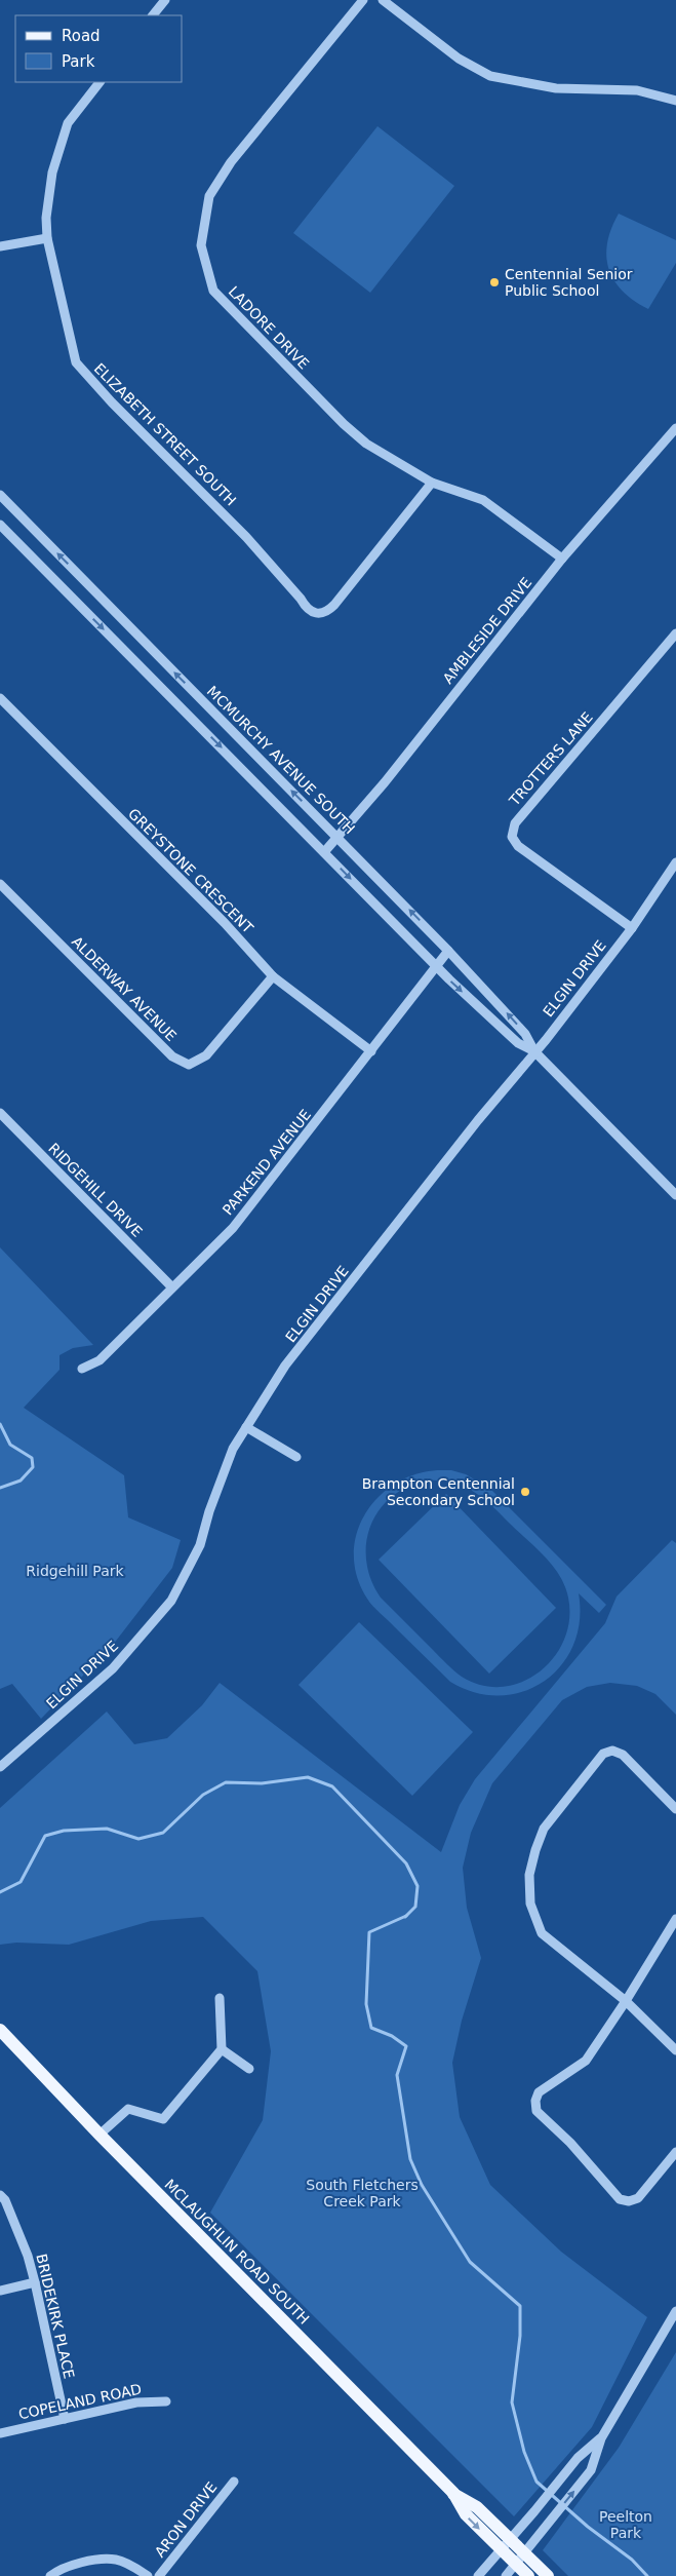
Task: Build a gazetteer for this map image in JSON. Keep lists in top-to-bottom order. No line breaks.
{"streets":{"main road":["MCLAUGHLIN ROAD SOUTH"],"street":["LADORE DRIVE","ELIZABETH STREET SOUTH","AMBLESIDE DRIVE","TROTTERS LANE","MCMURCHY AVENUE SOUTH","GREYSTONE CRESCENT","ELGIN DRIVE","ALDERWAY AVENUE","PARKEND AVENUE","RIDGEHILL DRIVE","BRIDEKIRK PLACE","COPELAND ROAD","ARON DRIVE"]},"crossings":[["LADORE DRIVE","ELIZABETH STREET SOUTH"],["LADORE DRIVE","AMBLESIDE DRIVE"],["AMBLESIDE DRIVE","MCMURCHY AVENUE SOUTH"],["TROTTERS LANE","ELGIN DRIVE"],["MCMURCHY AVENUE SOUTH","ELGIN DRIVE"],["MCMURCHY AVENUE SOUTH","PARKEND AVENUE"],["GREYSTONE CRESCENT","ALDERWAY AVENUE"],["GREYSTONE CRESCENT","PARKEND AVENUE"],["PARKEND AVENUE","RIDGEHILL DRIVE"],["BRIDEKIRK PLACE","COPELAND ROAD"]],"parks":["Ridgehill Park","South Fletchers Creek Park","Peelton Park"],"places":["Centennial Senior Public School","Brampton Centennial Secondary School"],"legend":["Road","Park"]}
